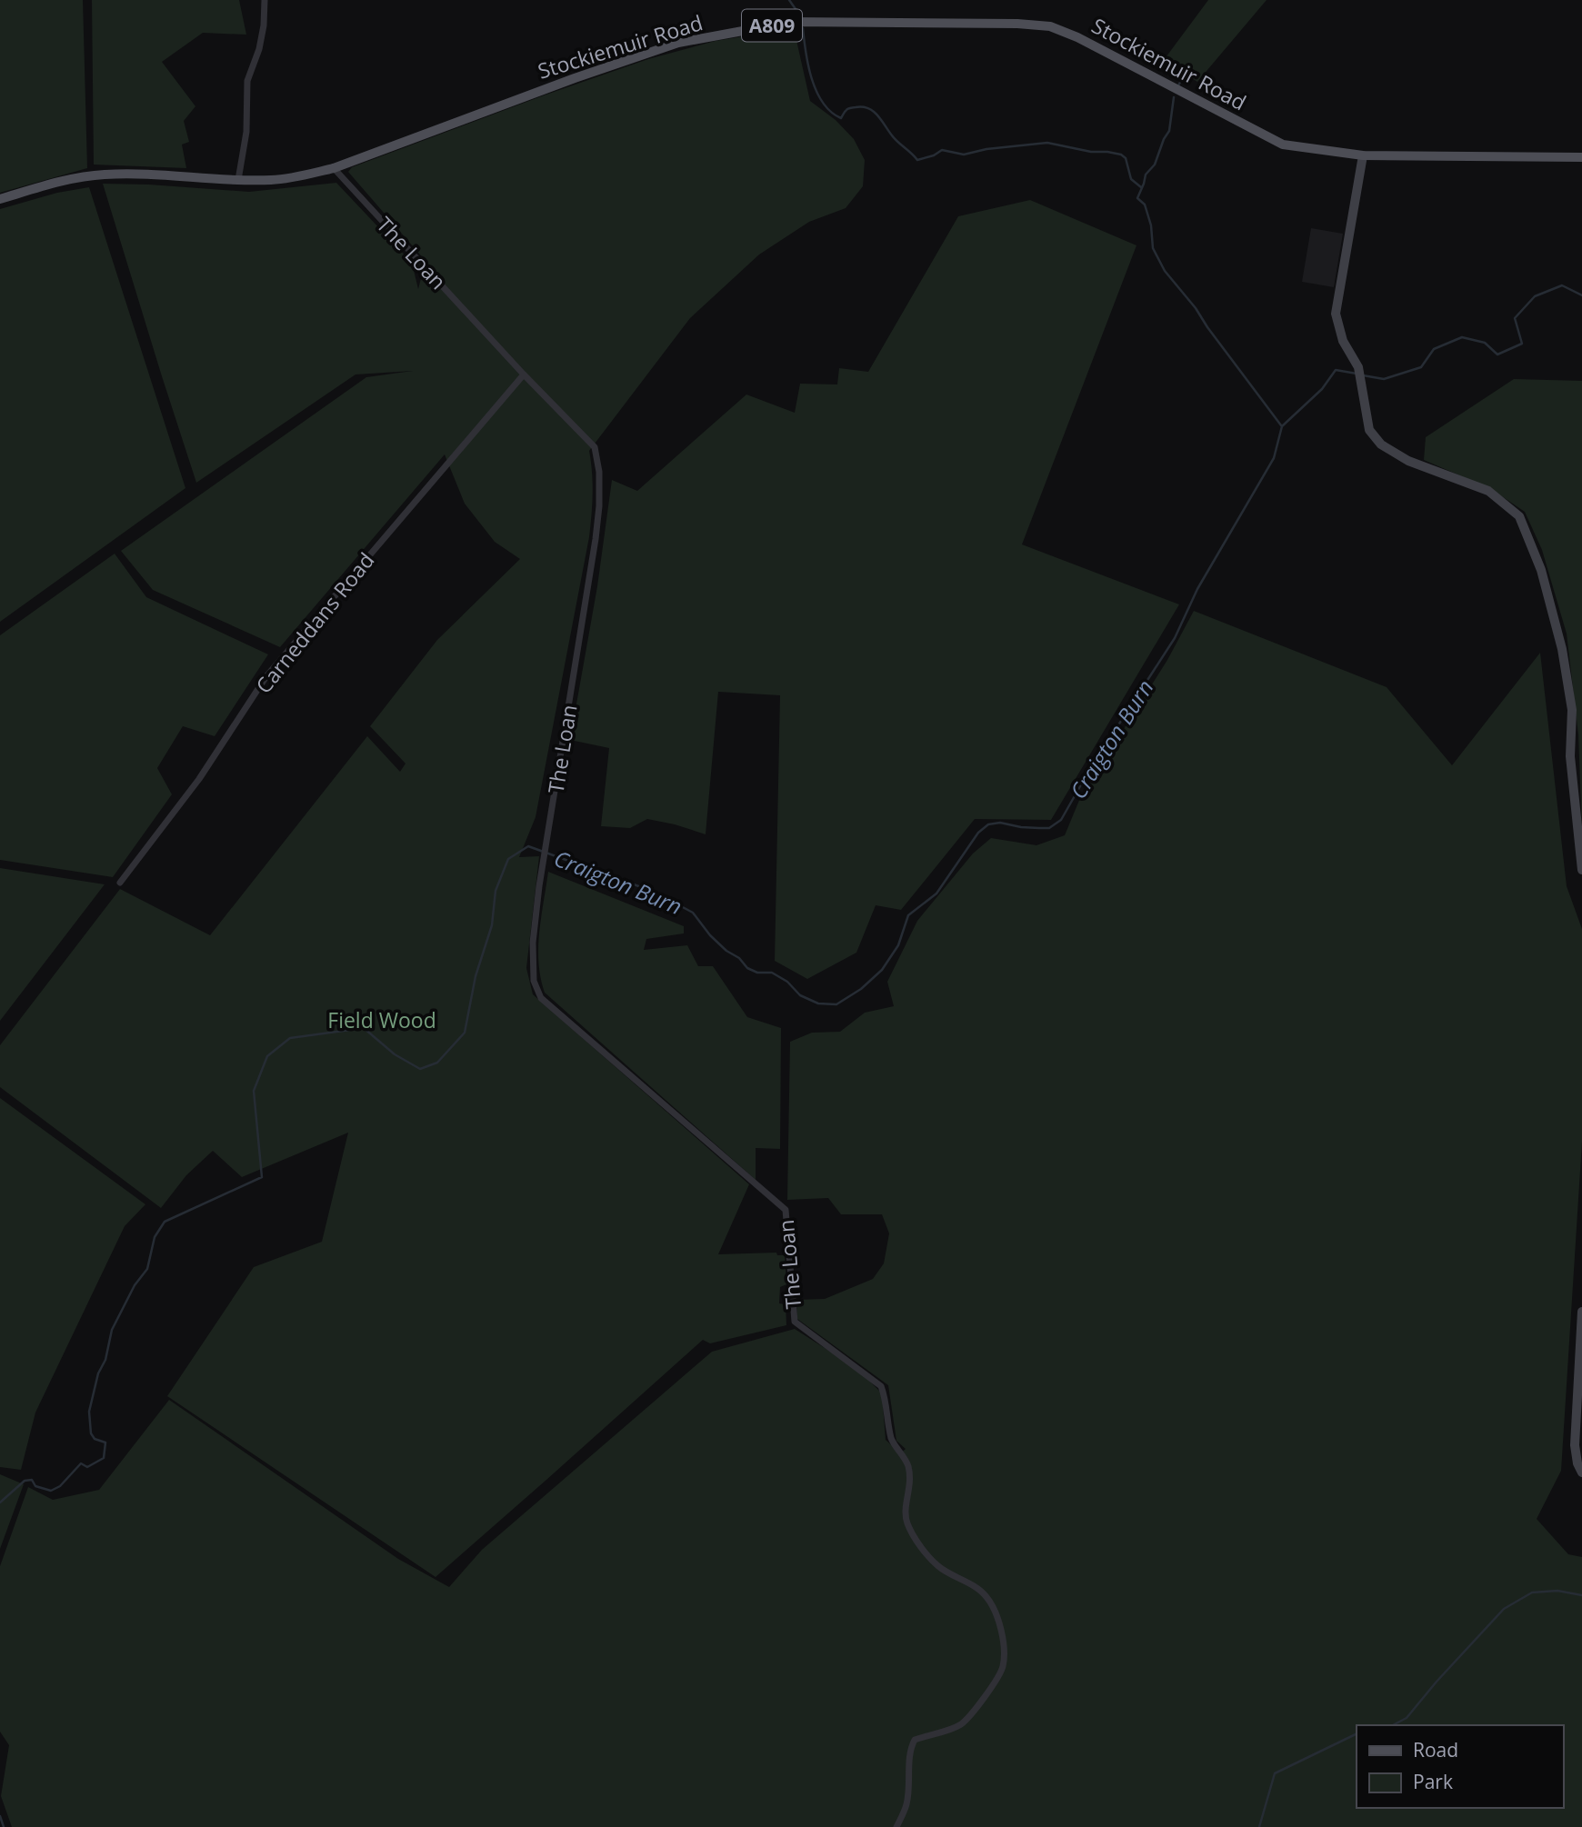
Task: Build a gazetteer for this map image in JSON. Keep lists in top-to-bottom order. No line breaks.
{"streets":{"main road":["A809","Stockiemuir Road"],"street":["The Loan","Carneddans Road"]},"crossings":[["Stockiemuir Road","The Loan"],["The Loan","Carneddans Road"]],"water":["Craigton Burn"],"parks":["Field Wood"],"legend":["Road","Park"]}
